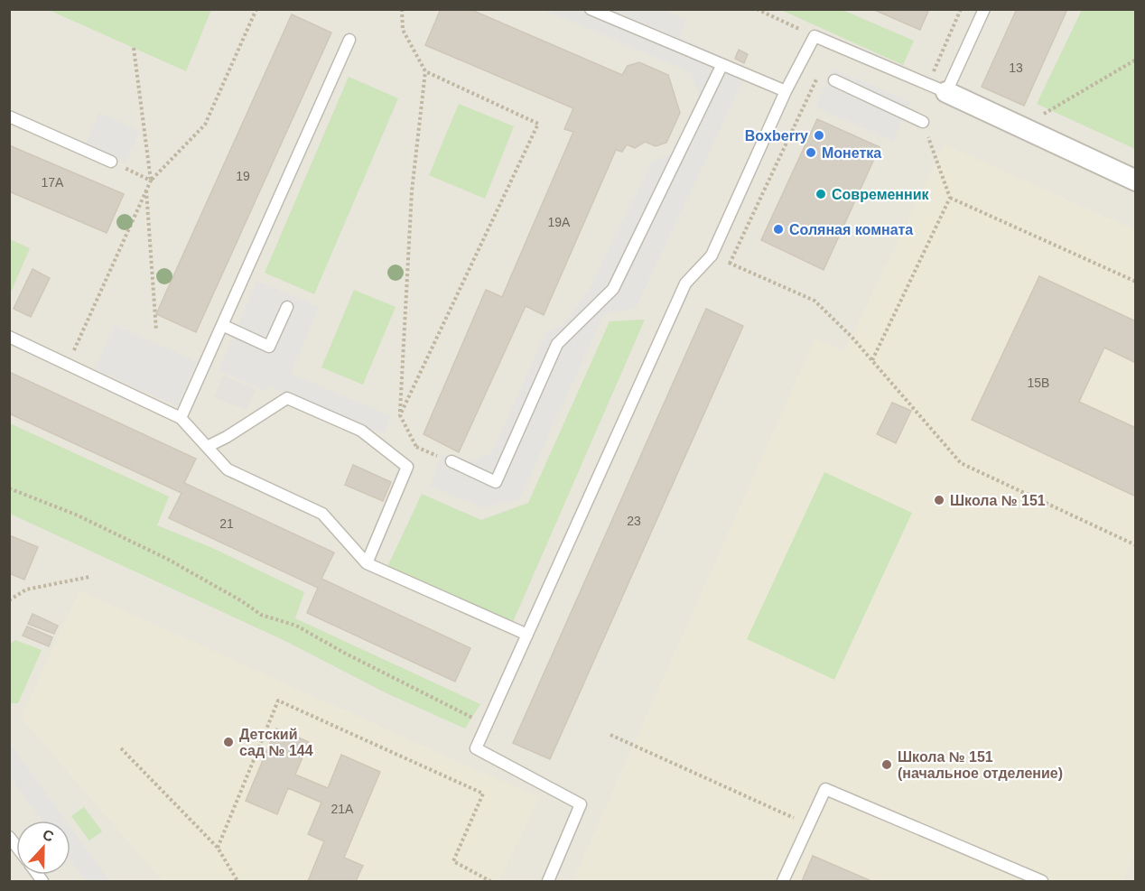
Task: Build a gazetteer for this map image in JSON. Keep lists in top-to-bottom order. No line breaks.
{"places":["Boxberry","Монетка","Современник","Соляная комната","Школа № 151","Детский сад № 144","Школа № 151 (начальное отделение)"],"house_numbers":["13","19","17А","19А","15В","23","21","21А"],"north":"top"}
